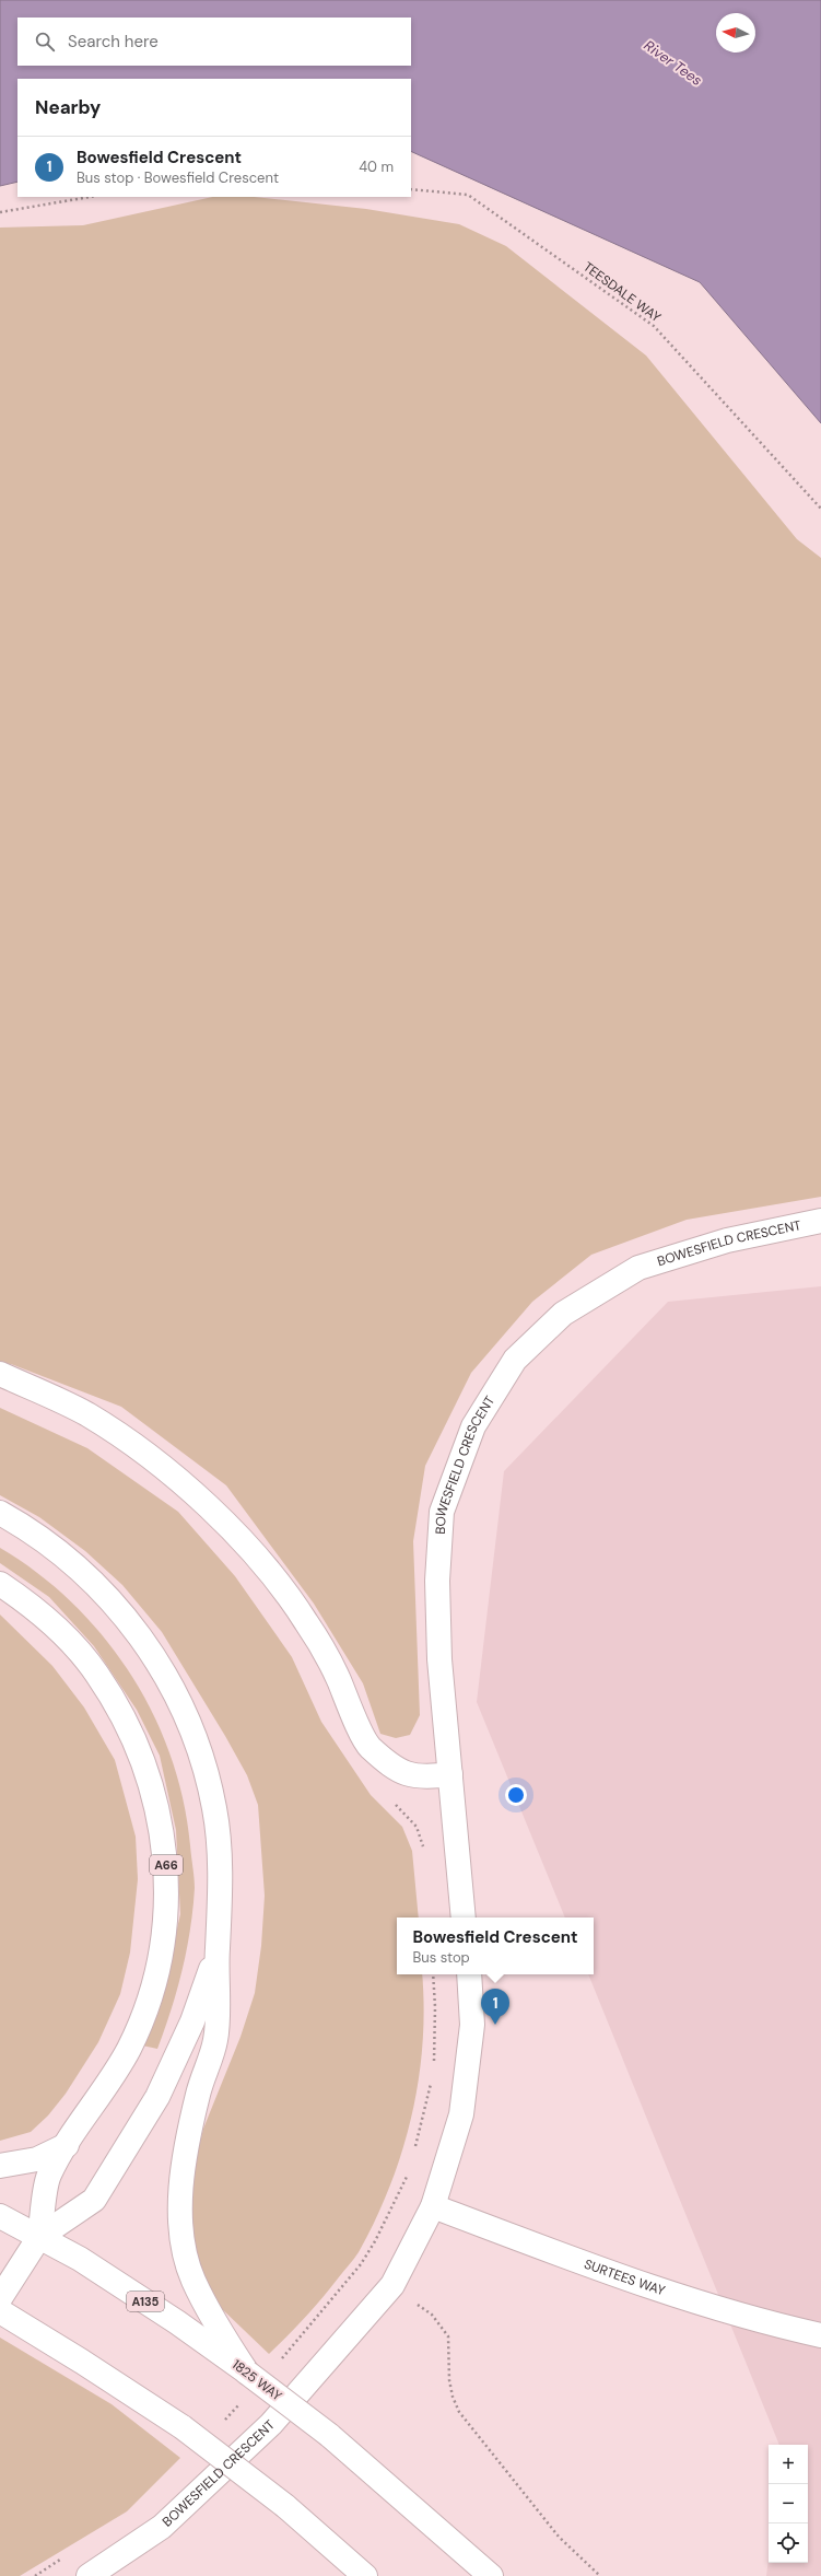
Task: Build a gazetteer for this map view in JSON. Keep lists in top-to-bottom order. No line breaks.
{"streets":{"main road":["BOWESFIELD CRESCENT","A66","SURTEES WAY","A135","1825 WAY"],"path":["TEESDALE WAY"]},"crossings":[["BOWESFIELD CRESCENT","SURTEES WAY"],["A66","1825 WAY"]],"water":["River Tees"],"north":"left","page":{"search":"Search here","heading":"Nearby","list":[{"mark":"1","name":"Bowesfield Crescent","note":"Bus stop · Bowesfield Crescent","value":"40 m"}],"popup":["Bowesfield Crescent","Bus stop"],"pins":"1","map_buttons":["+","−"]}}
